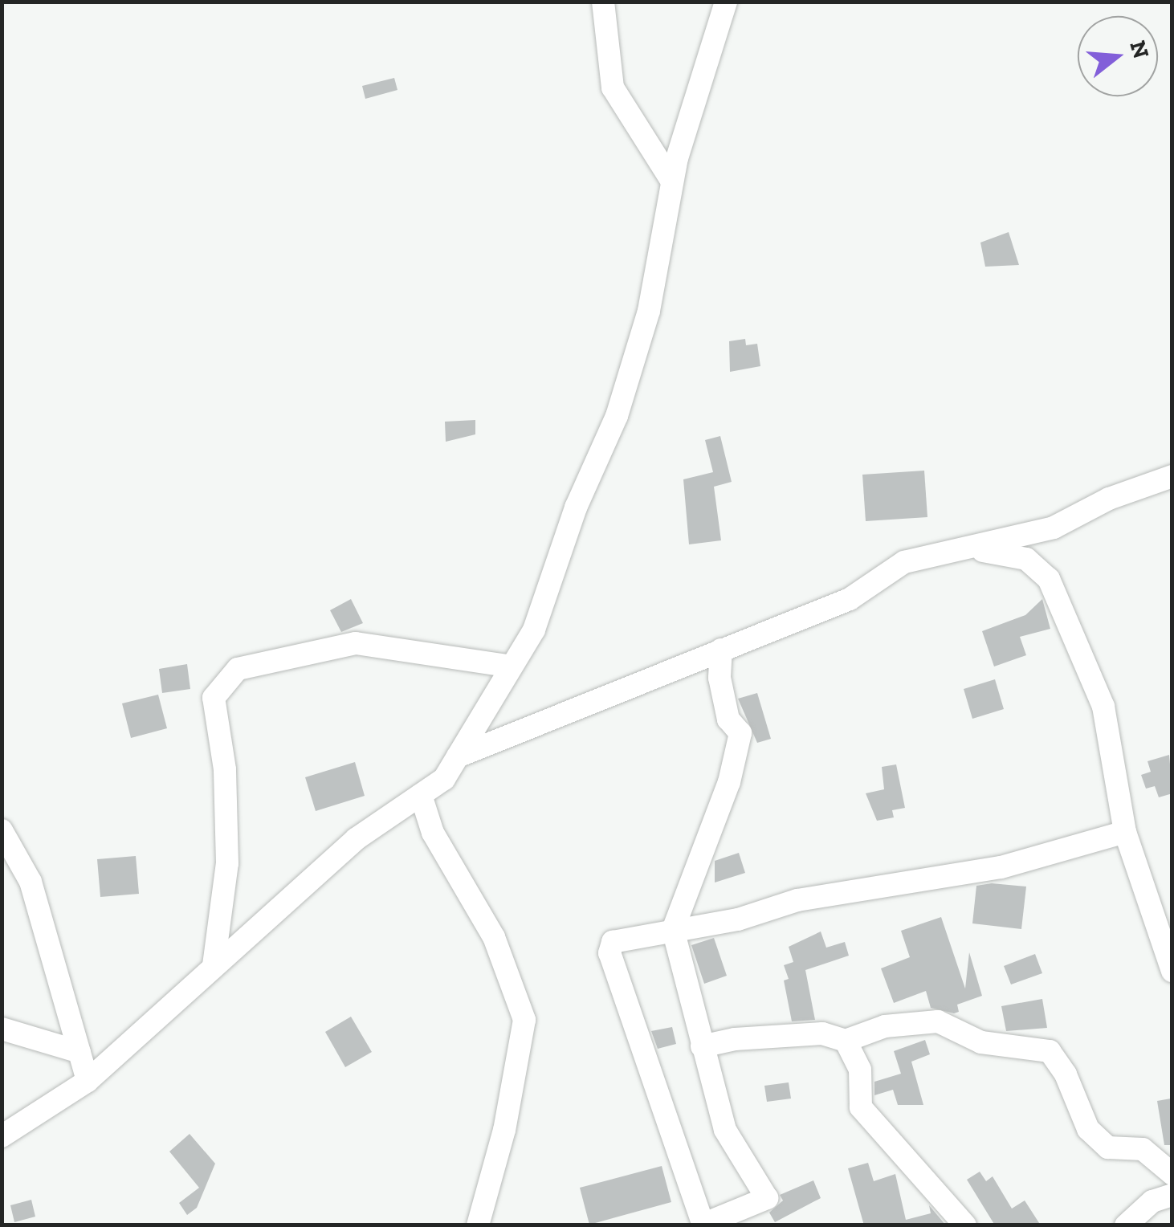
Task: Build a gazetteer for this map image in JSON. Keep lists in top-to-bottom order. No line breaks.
{"north":"right"}
